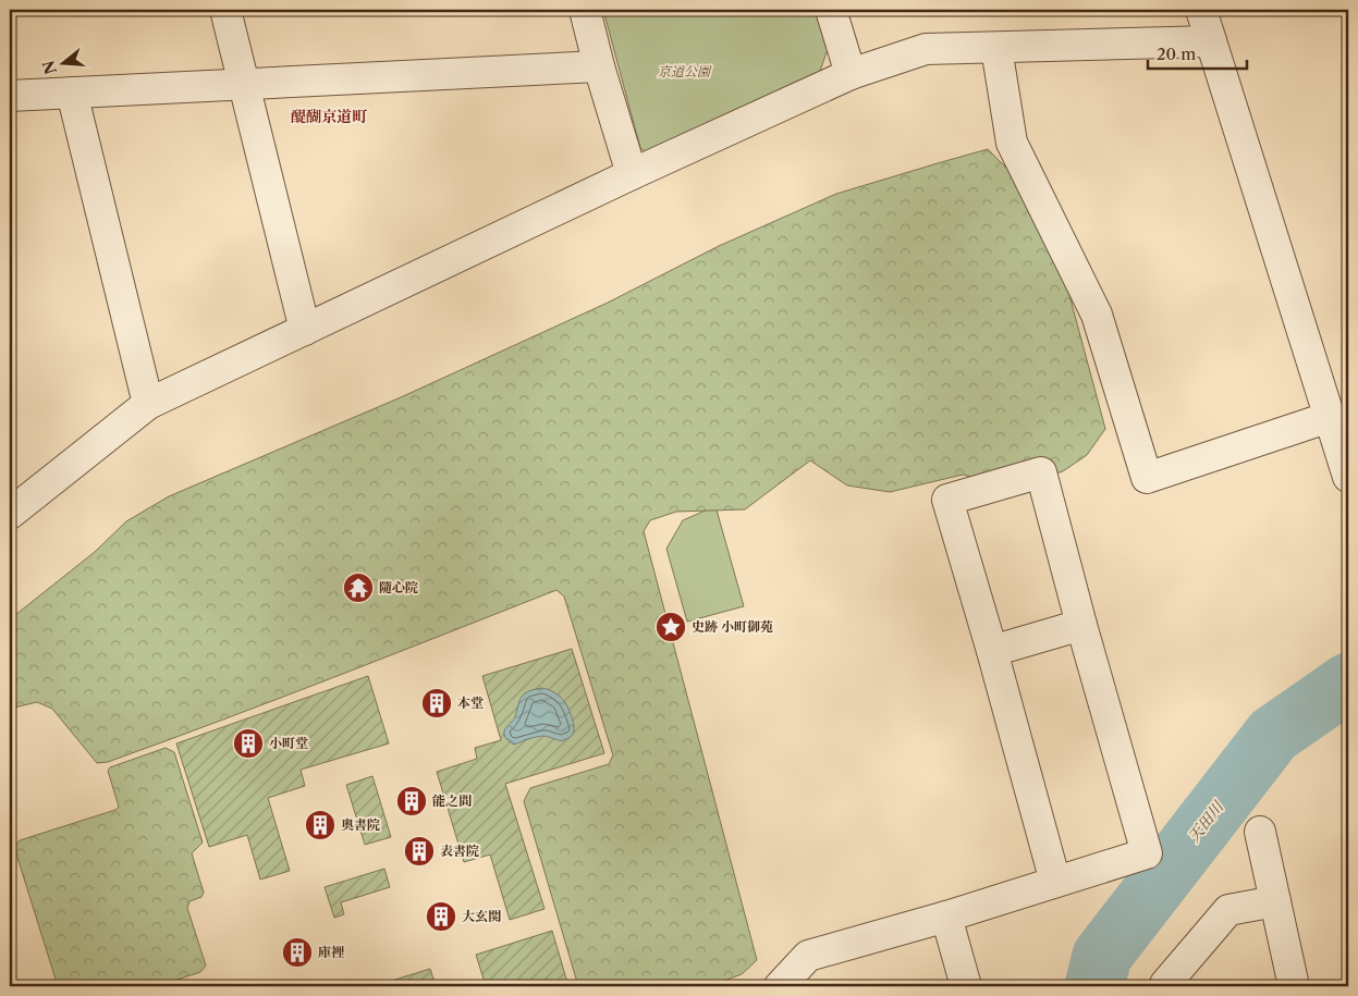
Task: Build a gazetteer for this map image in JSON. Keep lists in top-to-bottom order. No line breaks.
{"districts":["醍醐京道町"],"water":["天田川"],"parks":["京道公園"],"places":{"temple":["隨心院"],"place":["史跡 小町御苑"],"building":["本堂","小町堂","能之間","奥書院","表書院","大玄関","庫裡"]},"scale_bar":"20 m","north":"left"}
